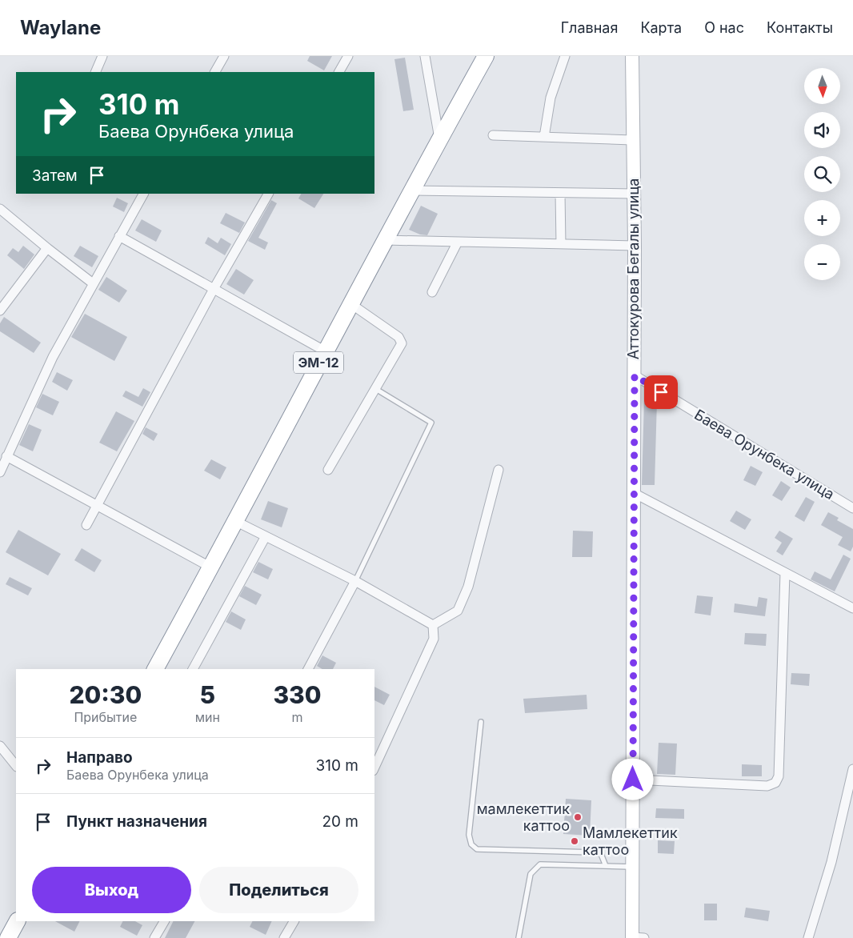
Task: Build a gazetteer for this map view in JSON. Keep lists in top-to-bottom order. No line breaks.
{"streets":{"highway":["ЭМ-12"],"main road":["Аттокурова Бегалы улица"],"street":["Баева Орунбека улица"]},"crossings":[["Аттокурова Бегалы улица","Баева Орунбека улица"]],"places":["мамлекеттик каттоо","Мамлекеттик каттоо"],"north":"bottom","page":{"header":"Waylane","nav":["Главная","Карта","О нас","Контакты"],"map_buttons":["+","−"],"turn":["310 m","Баева Орунбека улица"],"then":"Затем","eta":["20:30","Прибытие","5","мин","330","m"],"list":[{"name":"Направо","note":"Баева Орунбека улица","value":"310 m"},{"name":"Пункт назначения","value":"20 m"}],"buttons":["Выход","Поделиться"]}}
